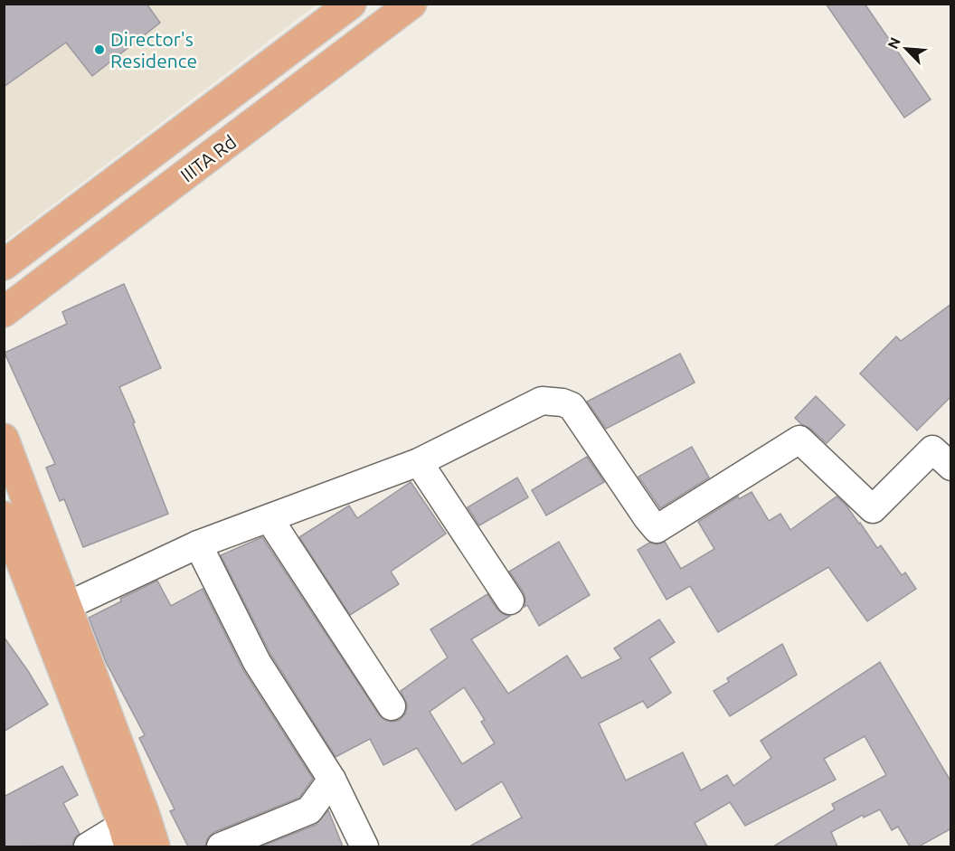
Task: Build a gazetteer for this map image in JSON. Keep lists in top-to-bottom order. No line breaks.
{"streets":{"main road":["IIITA Rd"]},"places":["Director's Residence"],"north":"top left"}
